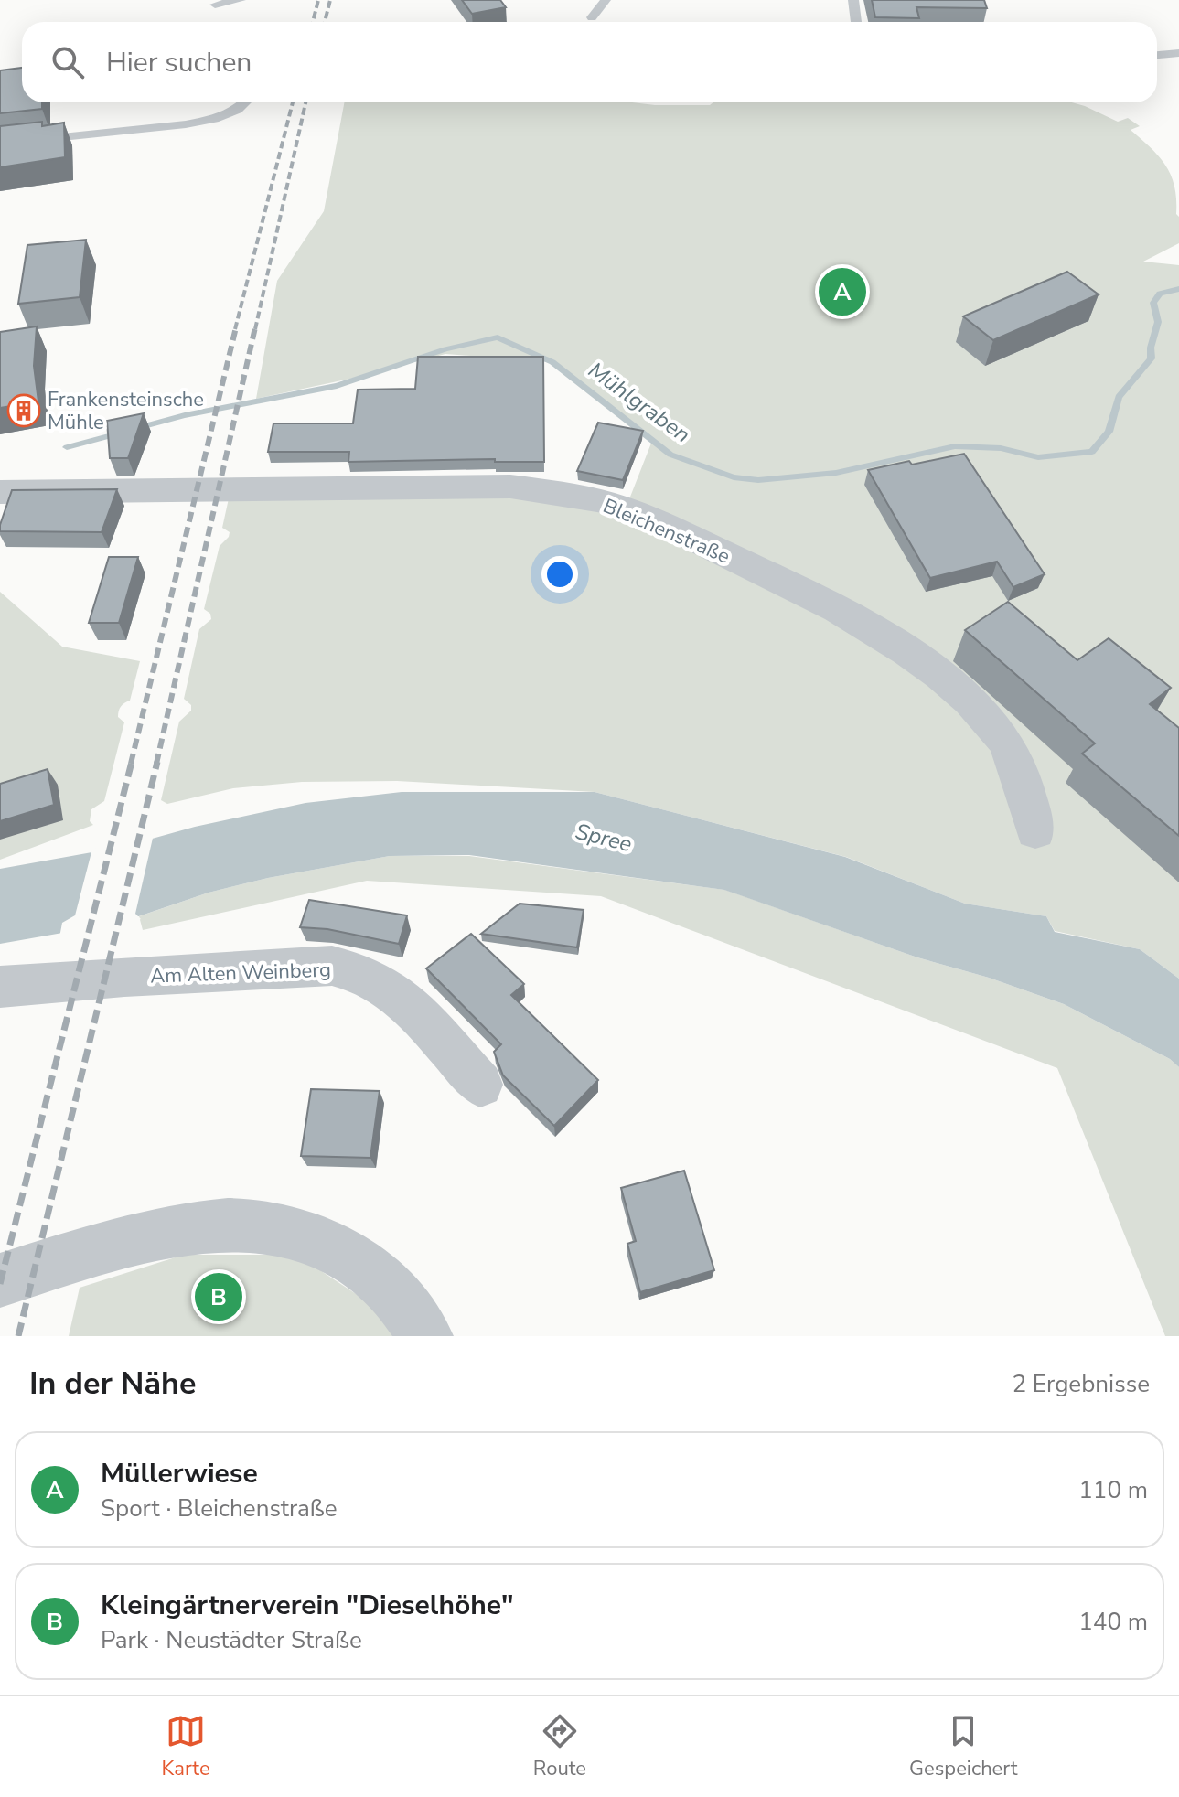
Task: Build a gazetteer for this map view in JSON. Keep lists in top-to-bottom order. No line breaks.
{"streets":{"street":["Bleichenstraße","Am Alten Weinberg"]},"water":["Mühlgraben","Spree"],"places":{"building":["Frankensteinsche Mühle"]},"page":{"search":"Hier suchen","pins":["A","B"],"heading":["In der Nähe","2 Ergebnisse"],"list":[{"mark":"A","name":"Müllerwiese","note":"Sport · Bleichenstraße","value":"110 m"},{"mark":"B","name":"Kleingärtnerverein \"Dieselhöhe\"","note":"Park · Neustädter Straße","value":"140 m"}],"nav":["Karte","Route","Gespeichert"]}}
